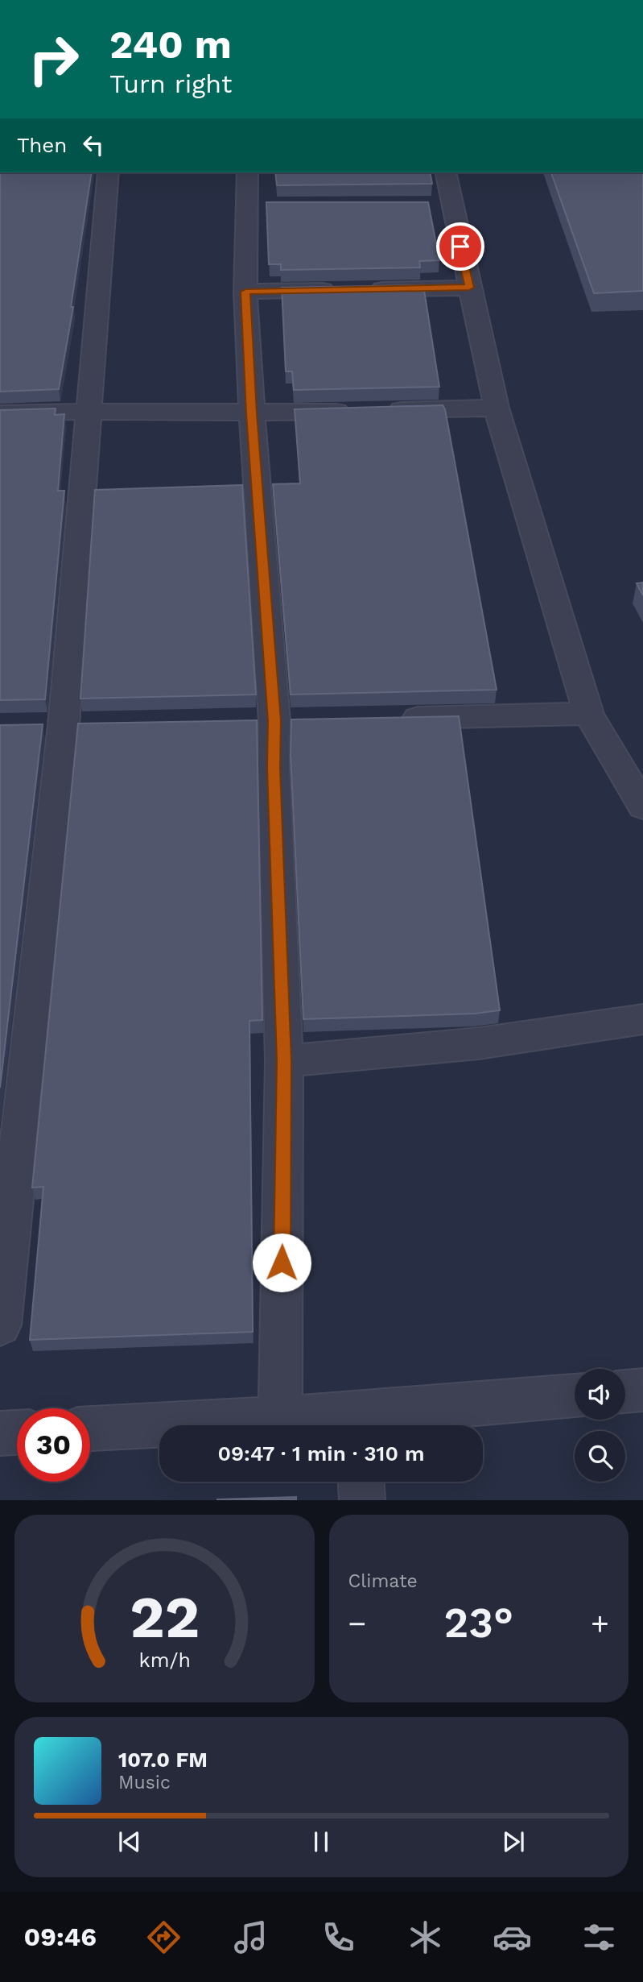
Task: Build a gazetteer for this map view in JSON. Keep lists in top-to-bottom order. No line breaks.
{"page":{"turn":["240 m","Turn right"],"then":"Then","limit":"30","trip":"09:47 · 1 min · 310 m","tile":"Climate","heat":["−","23°","+"],"song":["107.0 FM","Music"],"tabs":"09:46","gauge":["22","km/h"]}}
